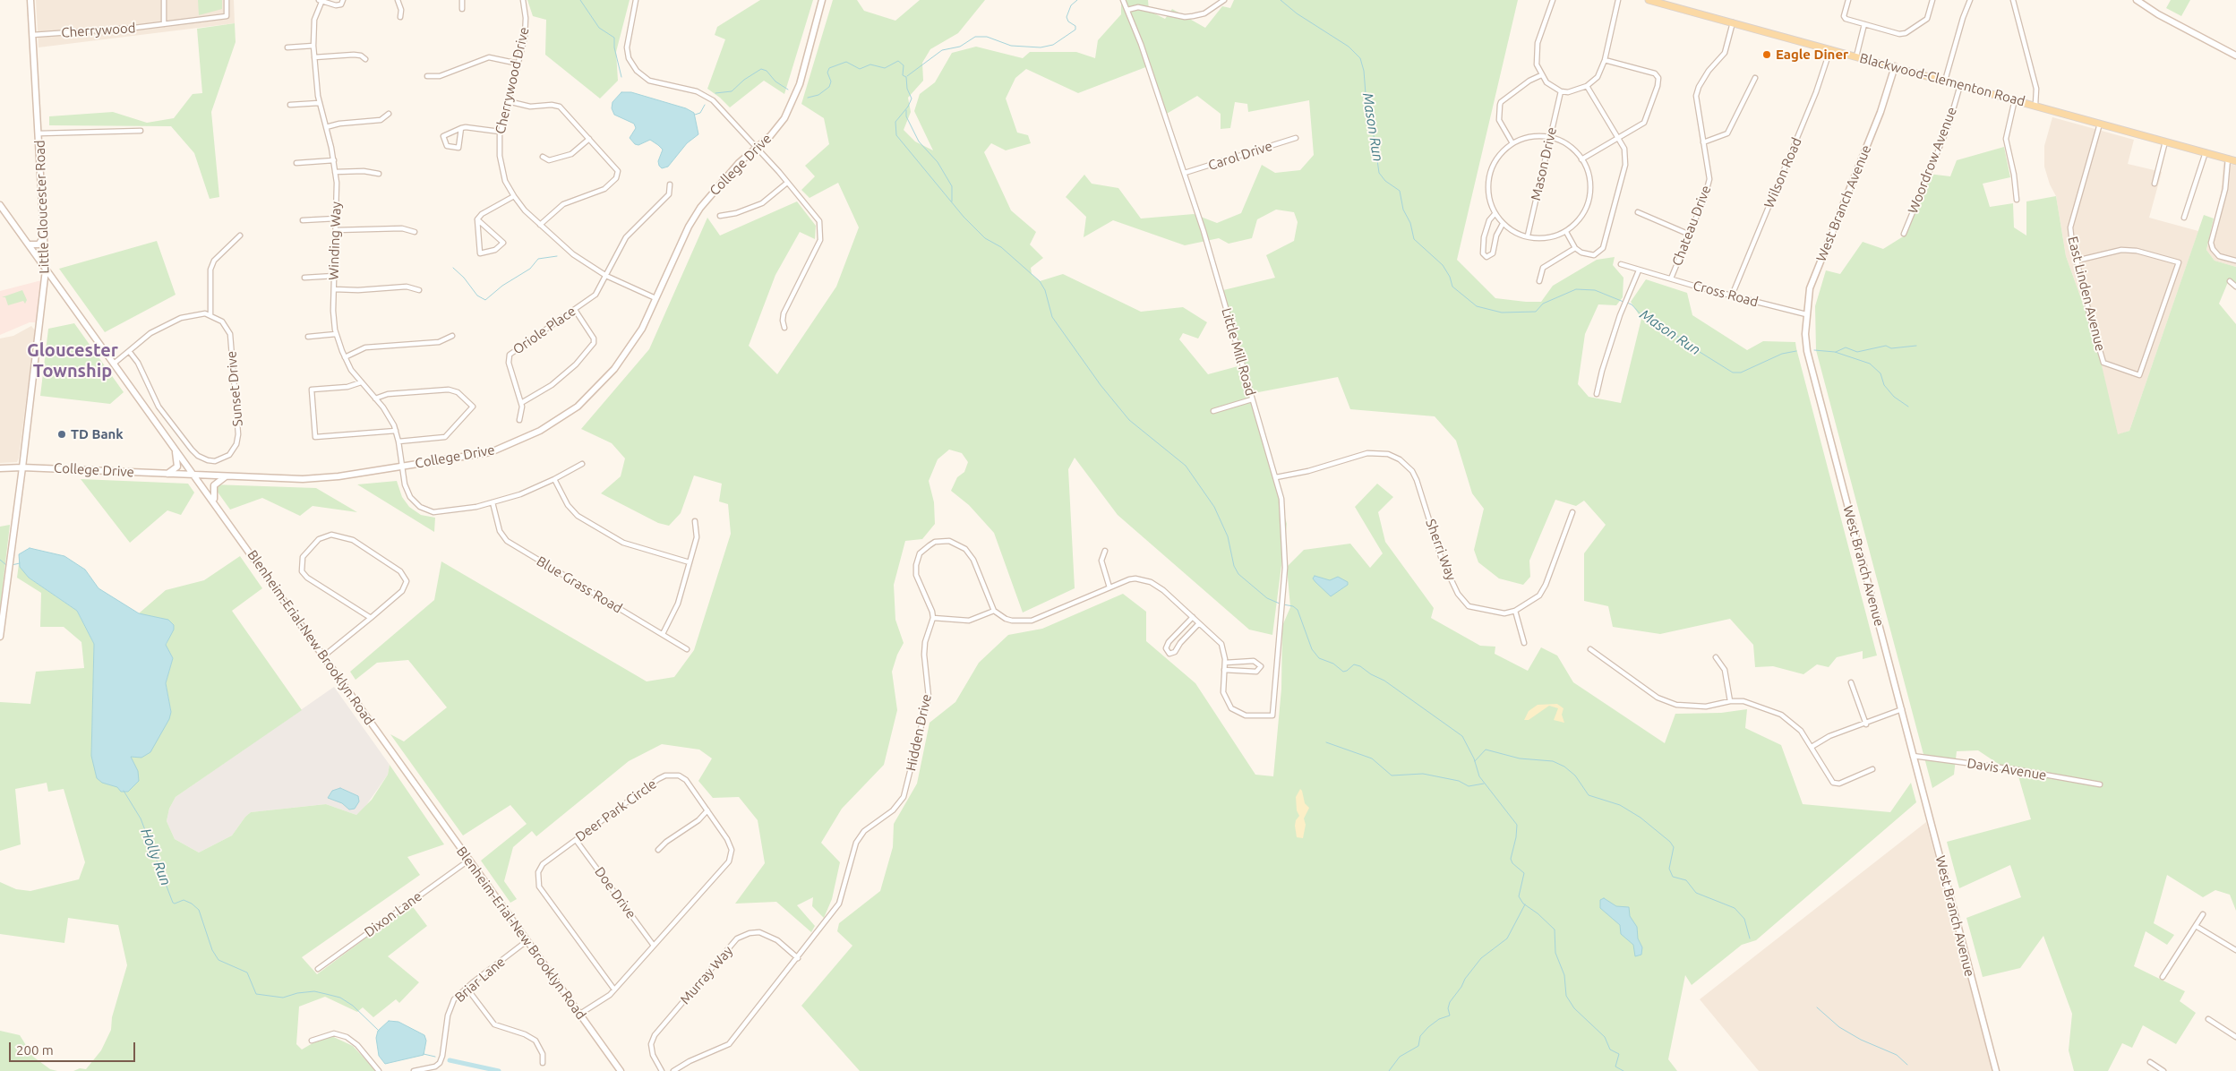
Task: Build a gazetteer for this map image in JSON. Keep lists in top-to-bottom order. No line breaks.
{"streets":{"main road":["Blackwood-Clementon Road","College Drive","West Branch Avenue","Little Gloucester Road","Blenheim-Erial-New Brooklyn Road"],"street":["Cherrywood","Cherrywood Drive","Carol Drive","Woordrow Avenue","Mason Drive","Wilson Road","Chateau Drive","Winding Way","Cross Road","East Linden Avenue","Oriole Place","Little Mill Road","Sunset Drive","Sherri Way","Blue Grass Road","Hidden Drive","Davis Avenue","Deer Park Circle","Doe Drive","Dixon Lane","Murray Way","Briar Lane"]},"crossings":[["Cherrywood","Little Gloucester Road"],["Blackwood-Clementon Road","Woordrow Avenue"],["Blackwood-Clementon Road","Wilson Road"],["Blackwood-Clementon Road","West Branch Avenue"],["Blackwood-Clementon Road","Chateau Drive"],["Blackwood-Clementon Road","East Linden Avenue"],["Cherrywood Drive","College Drive"],["Cherrywood Drive","Oriole Place"],["Carol Drive","Little Mill Road"],["College Drive","Little Gloucester Road"],["College Drive","Winding Way"],["College Drive","Blenheim-Erial-New Brooklyn Road"],["Wilson Road","Cross Road"],["West Branch Avenue","Cross Road"],["West Branch Avenue","Davis Avenue"],["Little Gloucester Road","Blenheim-Erial-New Brooklyn Road"],["Chateau Drive","Cross Road"],["Winding Way","Blue Grass Road"],["Little Mill Road","Sherri Way"],["Blenheim-Erial-New Brooklyn Road","Deer Park Circle"],["Blenheim-Erial-New Brooklyn Road","Dixon Lane"],["Blenheim-Erial-New Brooklyn Road","Briar Lane"],["Hidden Drive","Murray Way"],["Deer Park Circle","Doe Drive"]],"districts":["Gloucester Township"],"water":["Mason Run","Holly Run"],"places":["Eagle Diner","TD Bank"],"scale_bar":"200 m"}
